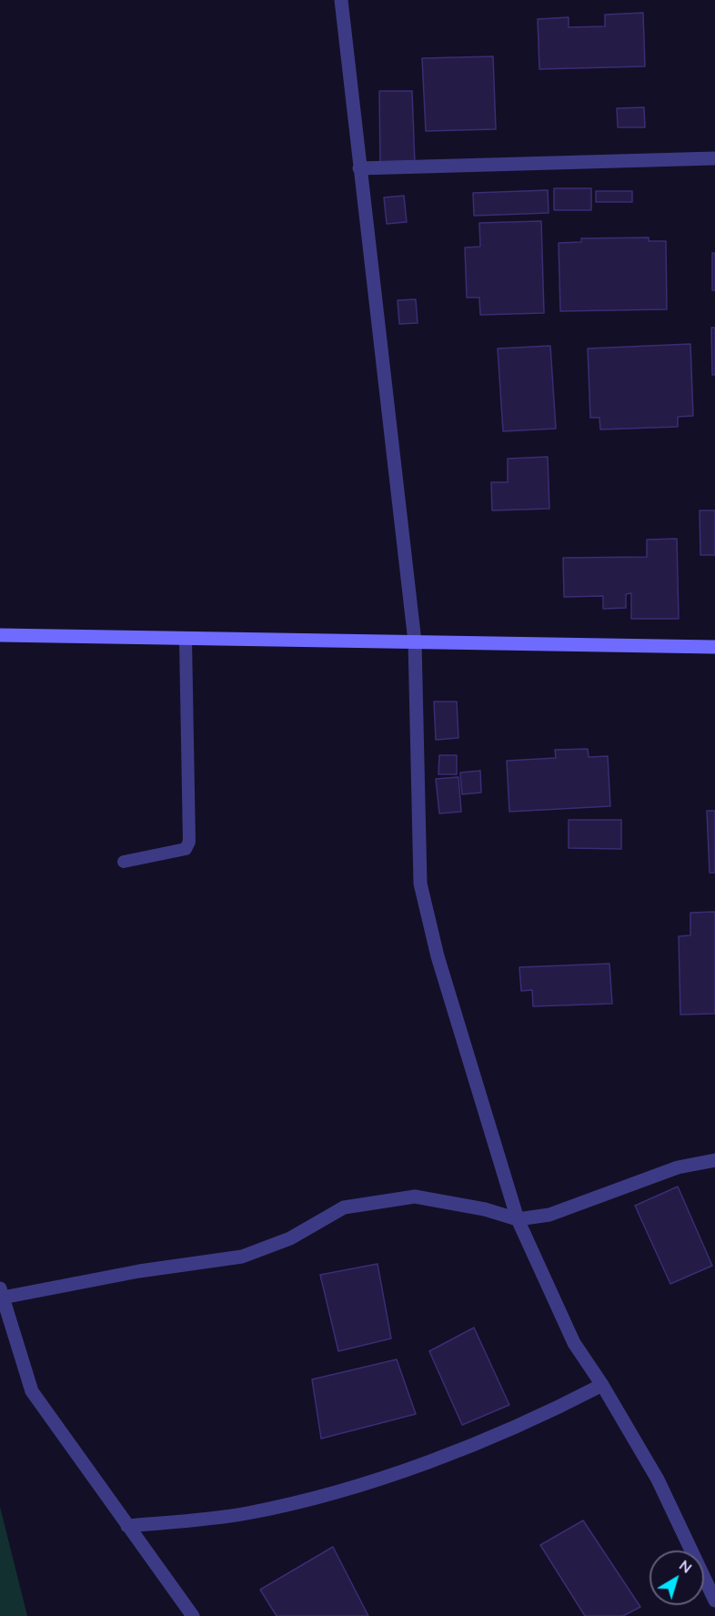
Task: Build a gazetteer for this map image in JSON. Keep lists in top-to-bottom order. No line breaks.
{"north":"top right"}
